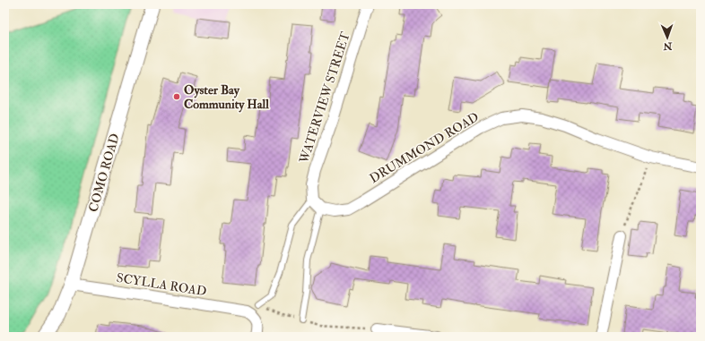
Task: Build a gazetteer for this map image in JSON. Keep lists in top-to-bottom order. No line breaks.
{"streets":{"street":["WATERVIEW STREET","DRUMMOND ROAD","COMO ROAD","SCYLLA ROAD"]},"crossings":[["COMO ROAD","SCYLLA ROAD"]],"places":["Oyster Bay Community Hall"],"north":"bottom"}
